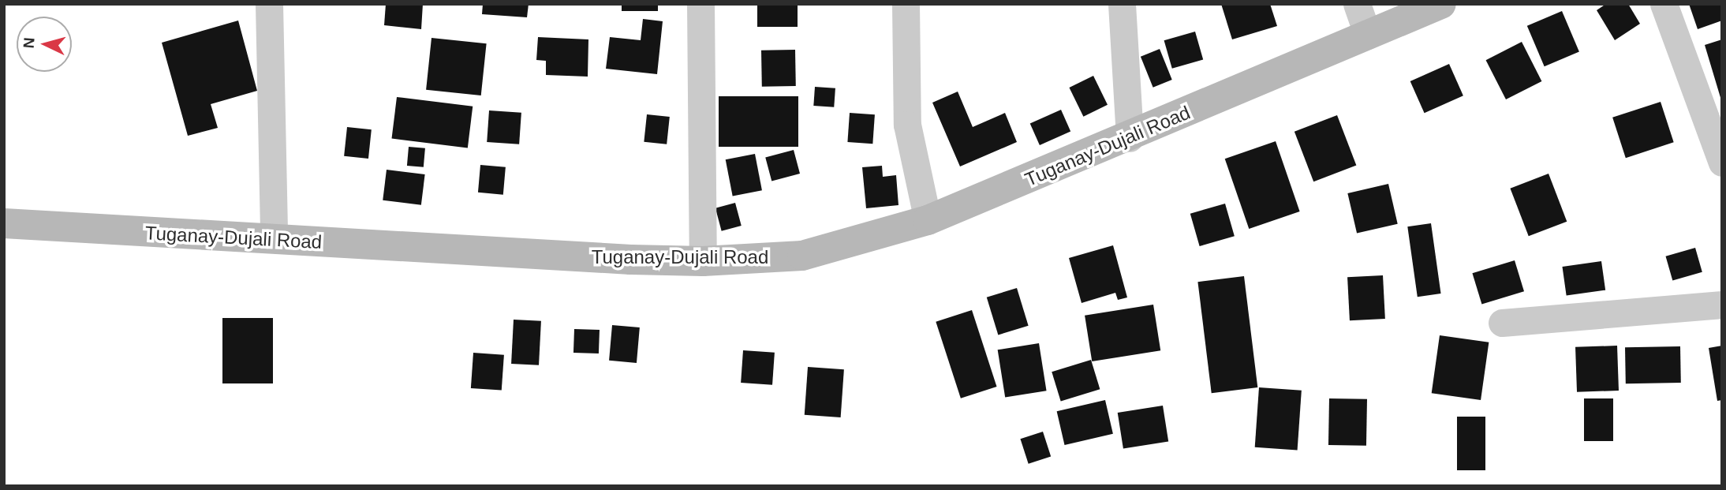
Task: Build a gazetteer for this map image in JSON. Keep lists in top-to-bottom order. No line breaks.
{"streets":{"main road":["Tuganay-Dujali Road"]},"north":"left"}
